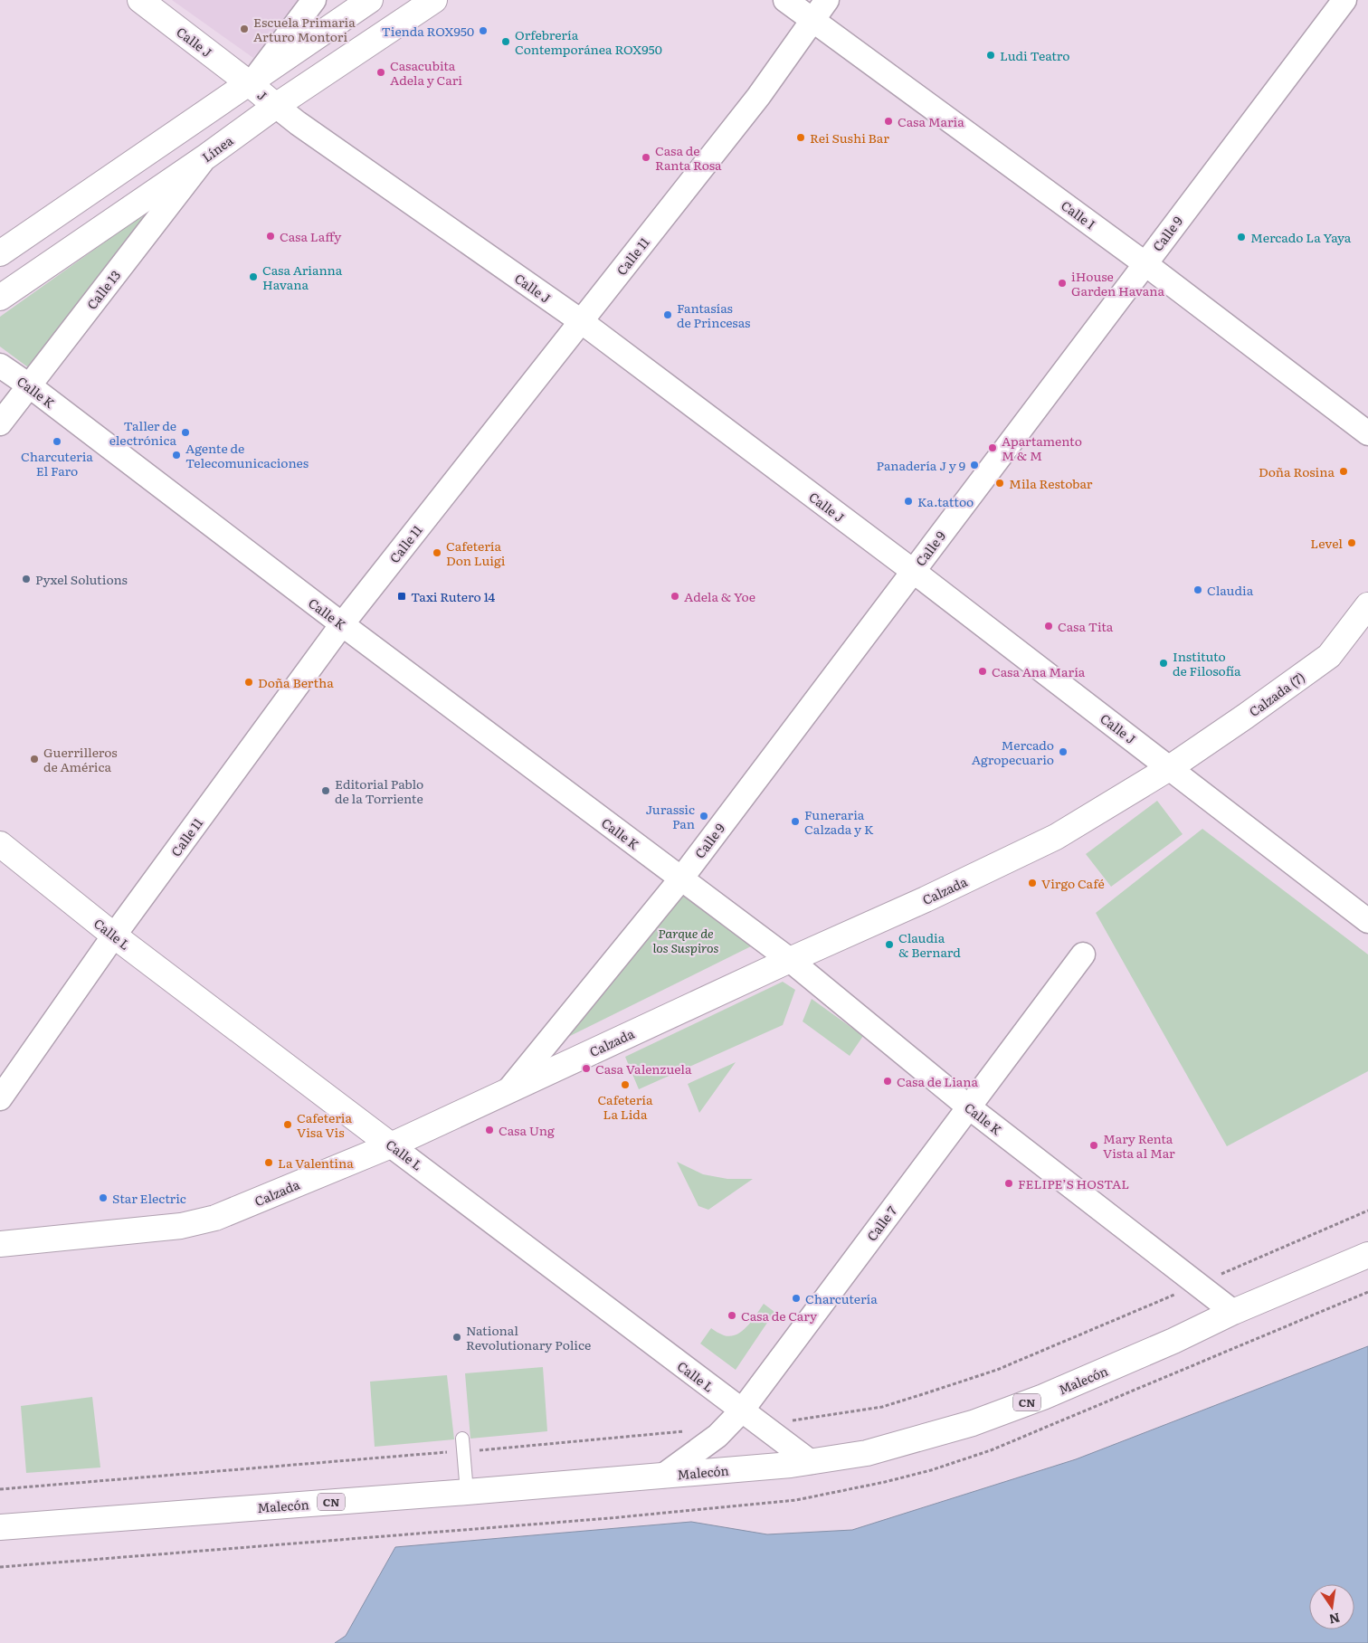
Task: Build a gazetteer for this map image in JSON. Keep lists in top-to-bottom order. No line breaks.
{"streets":{"main road":["Calle J","J","Línea","Calzada (7)","Calzada","Calle L","Malecón","CN"],"street":["Calle I","Calle 9","Calle 11","Calle 13","Calle K","Calle 7"]},"crossings":[["Calle J","J"],["Calle J","Línea"],["Calle J","Calle 9"],["Calle J","Calle 11"],["Calle J","Calzada (7)"],["Calle J","Calzada"],["J","Línea"],["Línea","Calle 13"],["Calle I","Calle 9"],["Calle I","Calle 11"],["Calle 9","Calle K"],["Calle 9","Calzada"],["Calle 11","Calle K"],["Calle 11","Calle L"],["Calle 13","Calle K"],["Calle K","Calzada"],["Calle K","Calle 7"],["Calle K","Malecón"],["Calzada (7)","Calzada"],["Calzada","Calle L"],["Calle L","Calle 7"],["Calle L","Malecón"],["Calle 7","Malecón"]],"parks":["Parque de los Suspiros"],"places":{"other":["Escuela Primaria Arturo Montori","Tienda ROX950","Orfebrería Contemporánea ROX950","Ludi Teatro","Casacubita Adela y Cari","Casa Maria","Rei Sushi Bar","Casa de Ranta Rosa","Casa Laffy","Mercado La Yaya","Casa Arianna Havana","iHouse Garden Havana","Fantasías de Princesas","Taller de electrónica","Charcuteria El Faro","Apartamento M & M","Agente de Telecomunicaciones","Panadería J y 9","Doña Rosina","Mila Restobar","Ka.tattoo","Level","Cafetería Don Luigi","Pyxel Solutions","Claudia","Adela & Yoe","Casa Tita","Instituto de Filosofía","Casa Ana María","Doña Bertha","Mercado Agropecuario","Guerrilleros de América","Editorial Pablo de la Torriente","Jurassic Pan","Funeraria Calzada y K","Virgo Café","Claudia & Bernard","Casa Valenzuela","Casa de Liana","Cafetería La Lida","Cafeteria Visa Vis","Casa Ung","Mary Renta Vista al Mar","La Valentina","FELIPE’S HOSTAL","Star Electric","Charcutería","Casa de Cary","National Revolutionary Police"],"transit":["Taxi Rutero 14"]},"north":"bottom"}
